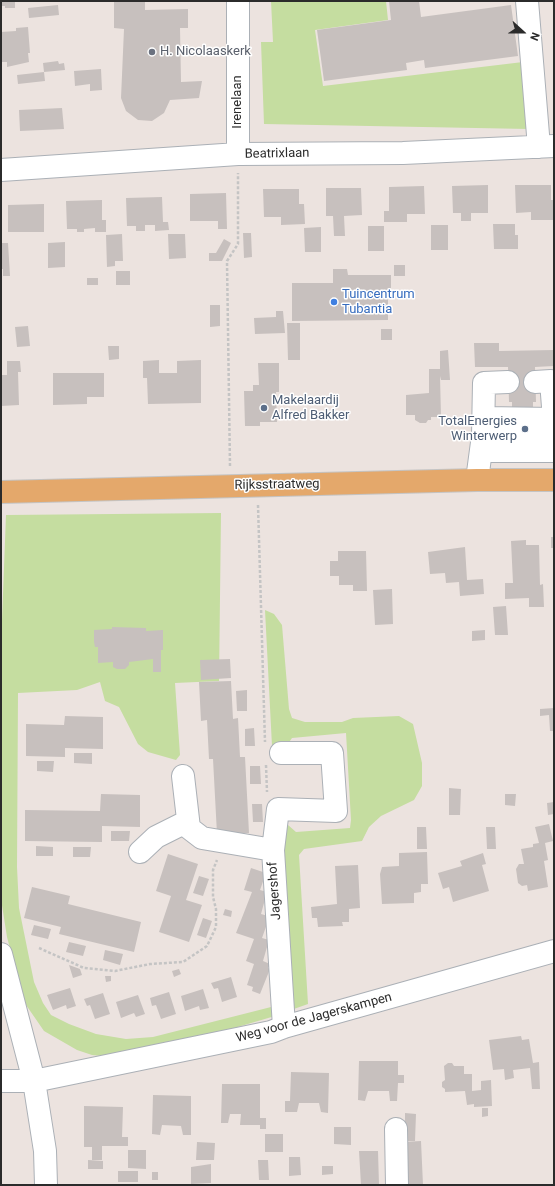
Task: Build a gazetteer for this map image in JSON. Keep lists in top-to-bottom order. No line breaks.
{"streets":{"main road":["Rijksstraatweg"],"street":["Irenelaan","Beatrixlaan","Jagershof","Weg voor de Jagerskampen"]},"crossings":[["Irenelaan","Beatrixlaan"],["Jagershof","Weg voor de Jagerskampen"]],"places":["H. Nicolaaskerk","Tuincentrum Tubantia","Makelaardij Alfred Bakker","TotalEnergies Winterwerp"],"north":"right"}
